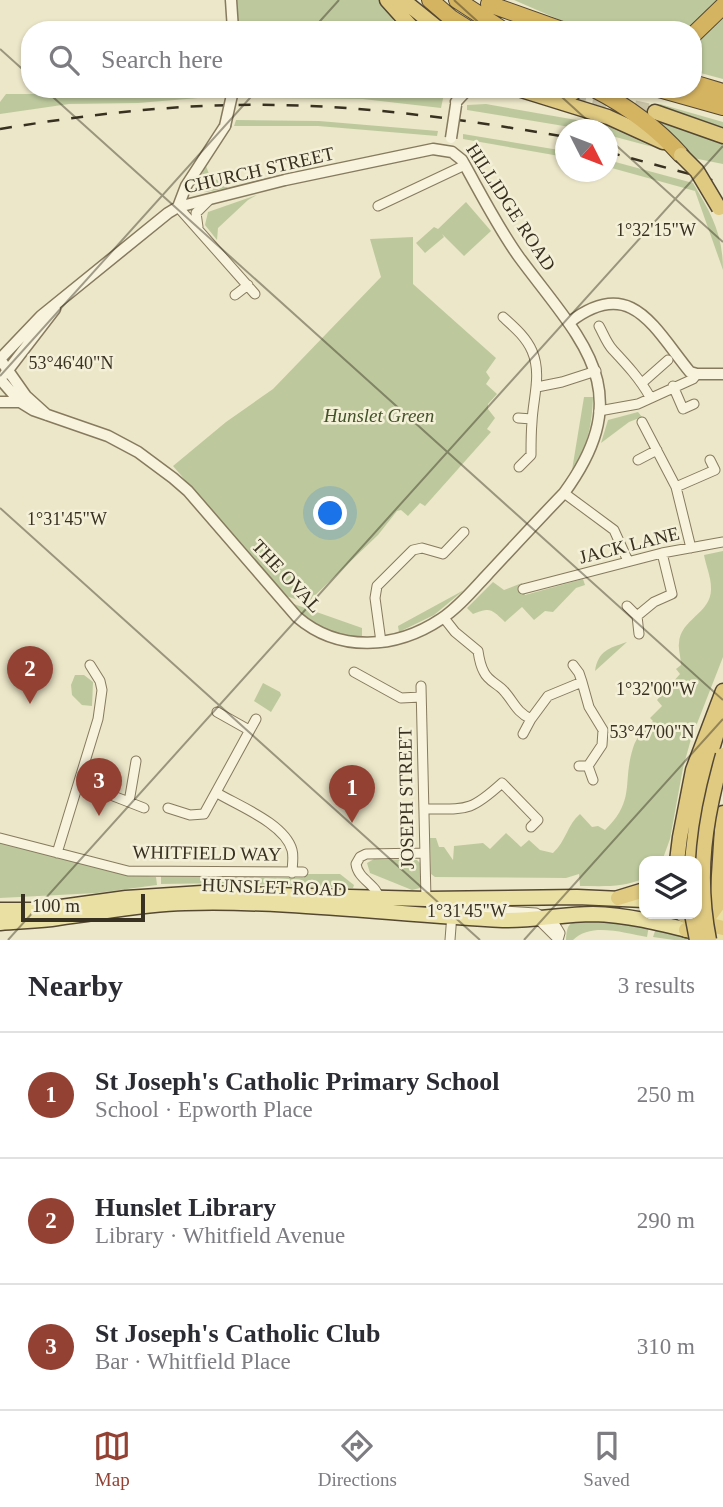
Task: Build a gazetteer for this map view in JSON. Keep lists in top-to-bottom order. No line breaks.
{"streets":{"main road":["HUNSLET ROAD"],"street":["CHURCH STREET","HILLIDGE ROAD","JACK LANE","THE OVAL","JOSEPH STREET","WHITFIELD WAY"]},"crossings":[["CHURCH STREET","HILLIDGE ROAD"],["CHURCH STREET","THE OVAL"],["HILLIDGE ROAD","THE OVAL"],["JOSEPH STREET","HUNSLET ROAD"]],"parks":["Hunslet Green"],"scale_bar":"100 m","north":"bottom right","page":{"search":"Search here","pins":["2","3","1"],"scale":"100 m","heading":["Nearby","3 results"],"list":[{"mark":"1","name":"St Joseph's Catholic Primary School","note":"School · Epworth Place","value":"250 m"},{"mark":"2","name":"Hunslet Library","note":"Library · Whitfield Avenue","value":"290 m"},{"mark":"3","name":"St Joseph's Catholic Club","note":"Bar · Whitfield Place","value":"310 m"}],"nav":["Map","Directions","Saved"]},"coordinates":["1°32'15\"W","53°46'40\"N","1°31'45\"W","1°32'00\"W","53°47'00\"N"]}
